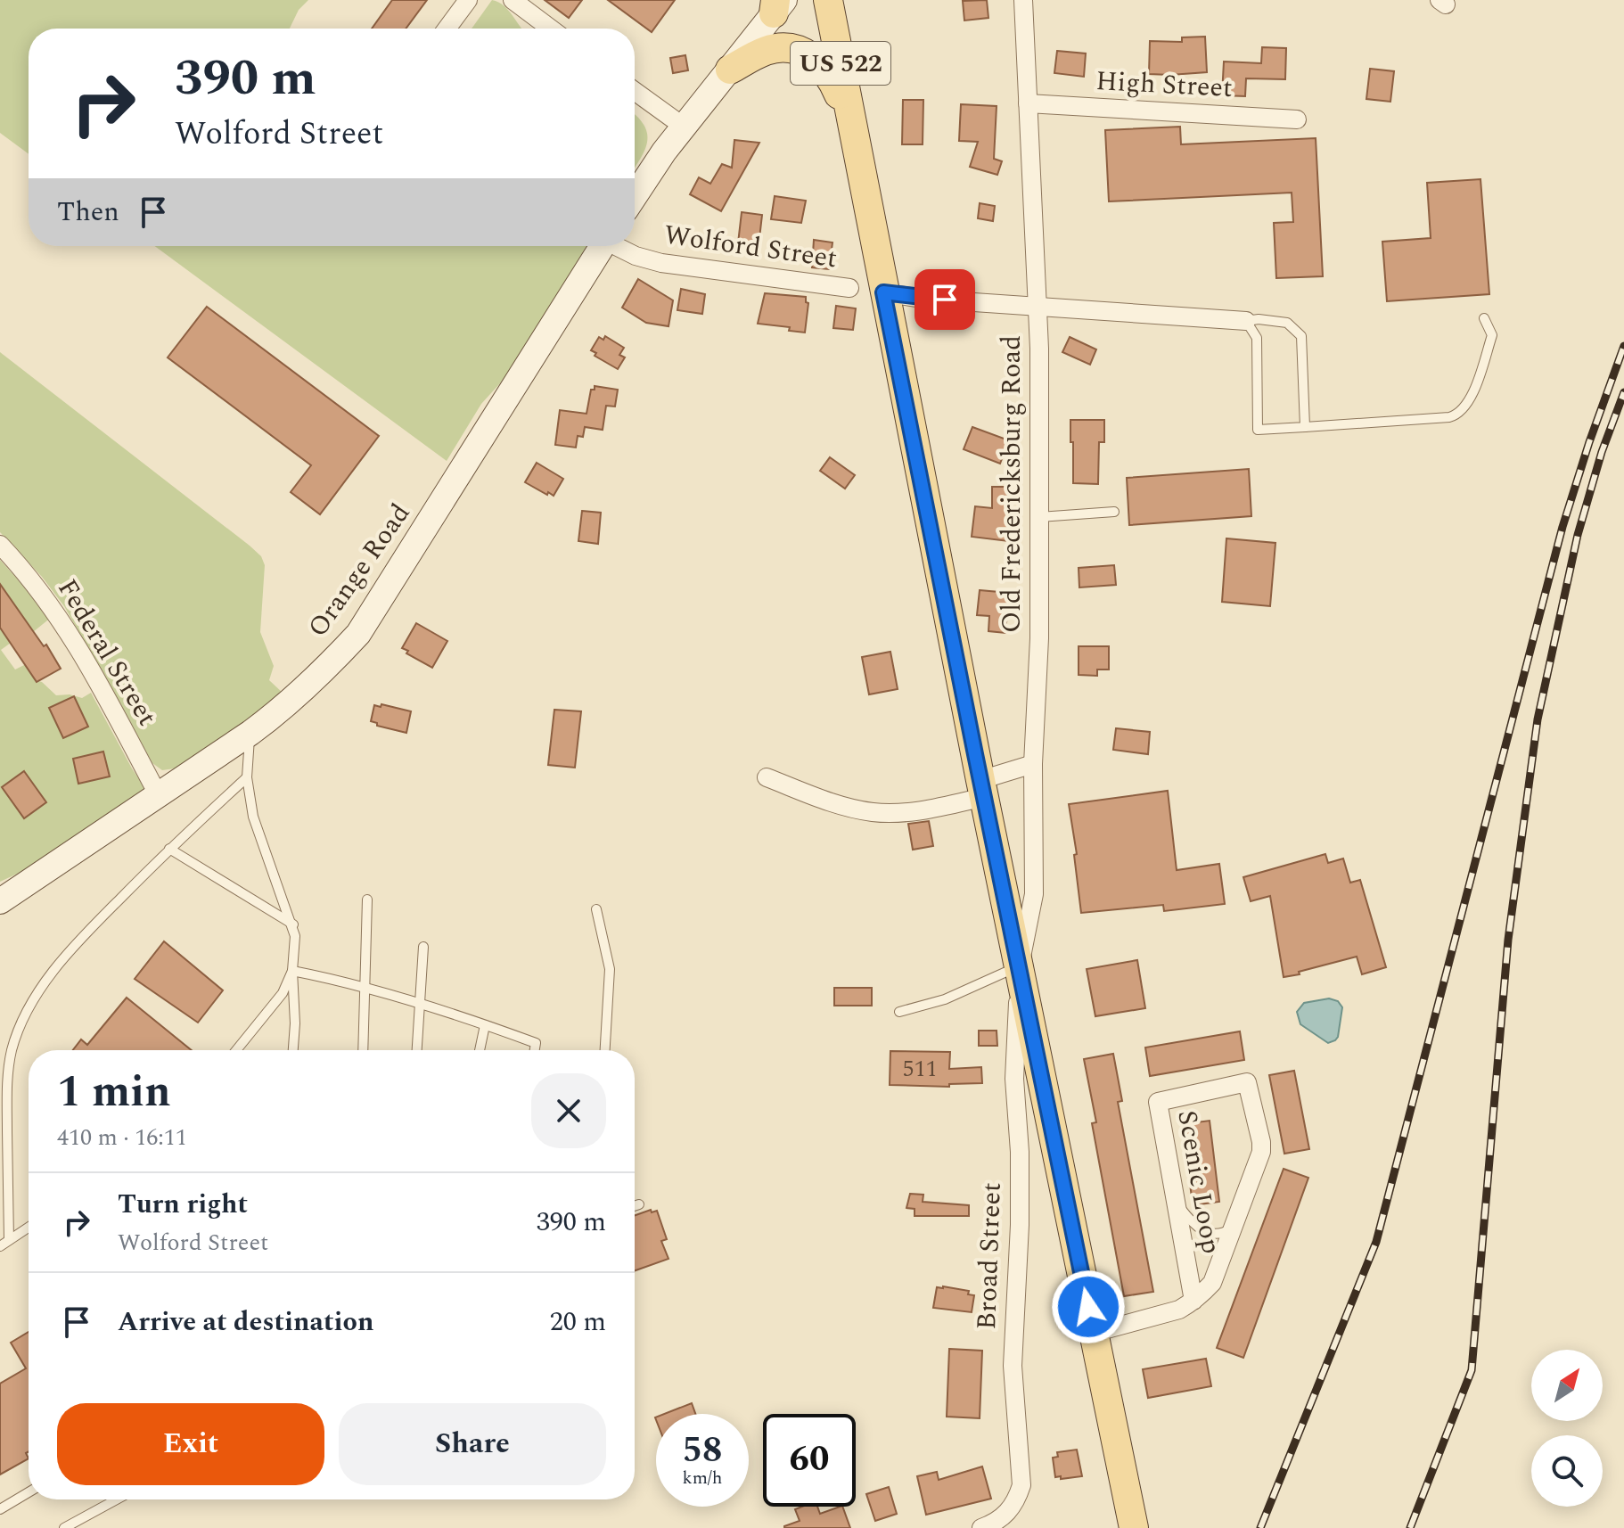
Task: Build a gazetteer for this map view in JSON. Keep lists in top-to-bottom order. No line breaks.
{"streets":{"main road":["US 522","Orange Road"],"street":["High Street","Wolford Street","Old Fredericksburg Road","Federal Street","Scenic Loop","Broad Street"]},"crossings":[["US 522","Old Fredericksburg Road"],["US 522","Scenic Loop"],["US 522","Broad Street"],["High Street","Old Fredericksburg Road"],["Old Fredericksburg Road","Broad Street"],["Orange Road","Federal Street"]],"house_numbers":["511"],"north":"top right","page":{"turn":["390 m","Wolford Street"],"then":"Then","heading":["1 min","410 m · 16:11"],"list":[{"name":"Turn right","note":"Wolford Street","value":"390 m"},{"name":"Arrive at destination","value":"20 m"}],"buttons":["Exit","Share"],"speed":"58 km/h","limit":"60"}}
